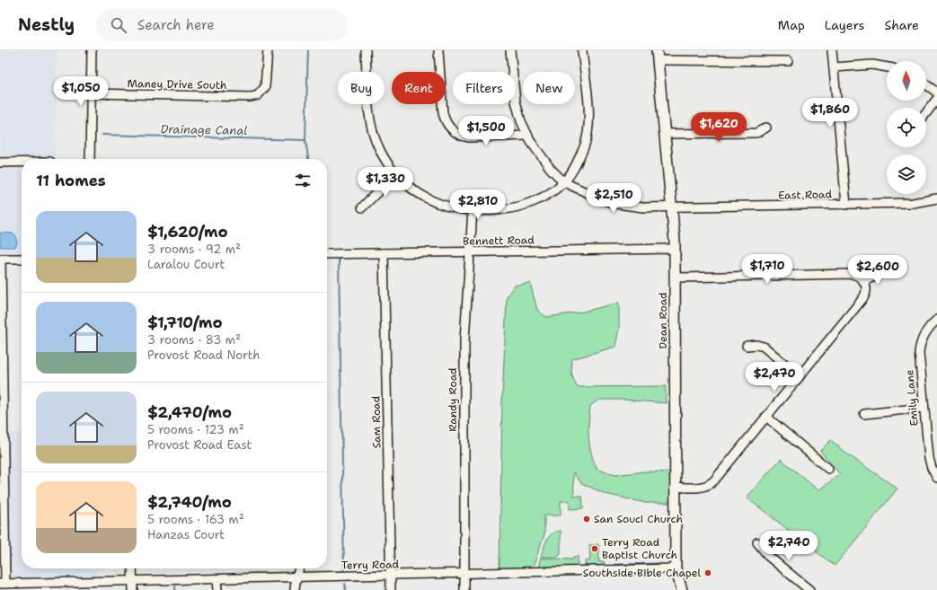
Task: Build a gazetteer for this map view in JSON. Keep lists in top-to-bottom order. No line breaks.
{"streets":{"main road":["Dean Road"],"street":["Maney Drive South","East Road","Bennett Road","Emily Lane","Randy Road","Sam Road","Terry Road"]},"crossings":[["East Road","Dean Road"],["Bennett Road","Dean Road"],["Bennett Road","Randy Road"],["Bennett Road","Sam Road"],["Dean Road","Terry Road"],["Randy Road","Terry Road"],["Sam Road","Terry Road"]],"water":["Drainage Canal"],"places":["San Souci Church","Terry Road Baptist Church","Southside Bible Chapel"],"north":"top","page":{"header":"Nestly","search":"Search here","nav":["Map","Layers","Share"],"chip":["Buy","Rent","Filters","New"],"price":["$1,050","$1,860","$1,620","$1,500","$1,330","$2,510","$2,810","$1,710","$2,600","$2,470","$2,740"],"heading":"11 homes","list":[{"name":"$1,620/mo","note":"3 rooms · 92 m² · Laralou Court"},{"name":"$1,710/mo","note":"3 rooms · 83 m² · Provost Road North"},{"name":"$2,470/mo","note":"5 rooms · 123 m² · Provost Road East"},{"name":"$2,740/mo","note":"5 rooms · 163 m² · Hanzas Court"}]}}
